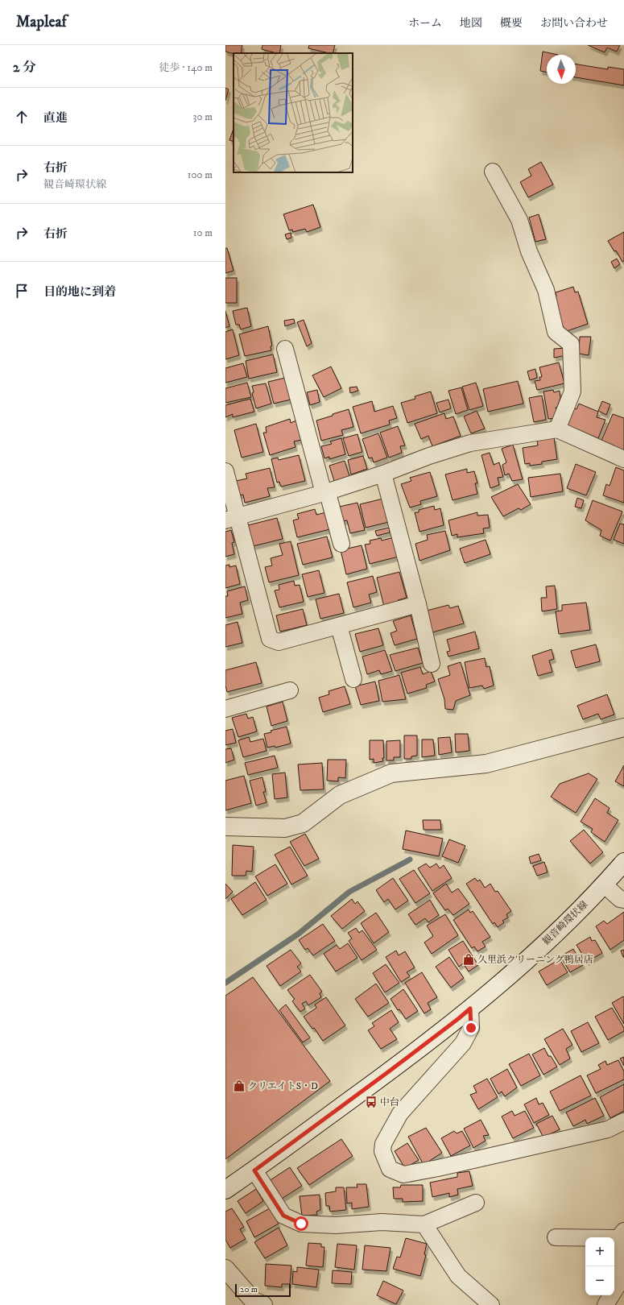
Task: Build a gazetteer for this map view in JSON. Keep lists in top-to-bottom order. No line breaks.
{"streets":{"main road":["観音崎環状線"]},"places":{"shop":["久里浜クリーニング鴨居店","クリエイトS・D"],"bus stop":["中台"]},"scale_bar":"20 m","north":"bottom","page":{"header":"Mapleaf","nav":["ホーム","地図","概要","お問い合わせ"],"heading":["2 分","徒歩 · 140 m"],"list":[["直進","30 m"],["右折","観音崎環状線","100 m"],["右折","10 m"],"目的地に到着"],"map_buttons":["+","−"],"scale":"20 m"}}
